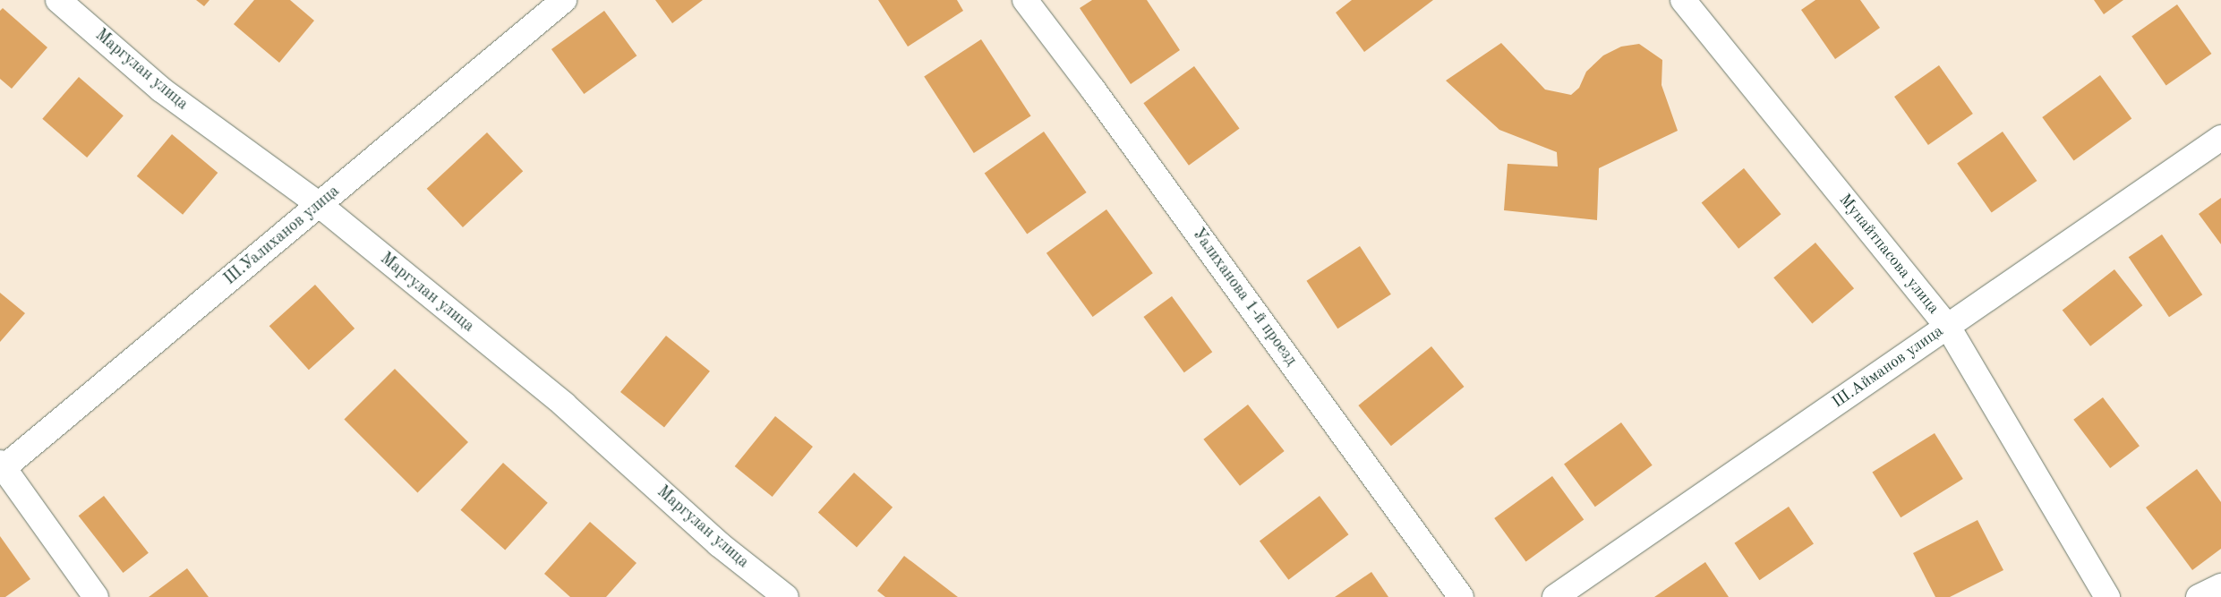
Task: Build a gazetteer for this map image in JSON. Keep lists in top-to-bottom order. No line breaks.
{"streets":{"street":["Маргулан улица","Ш.Уалиханов улица","Мунайтпасова улица","Уалиханова 1-й проезд","Ш.Айманов улица"]},"crossings":[["Маргулан улица","Ш.Уалиханов улица"],["Мунайтпасова улица","Ш.Айманов улица"]]}
